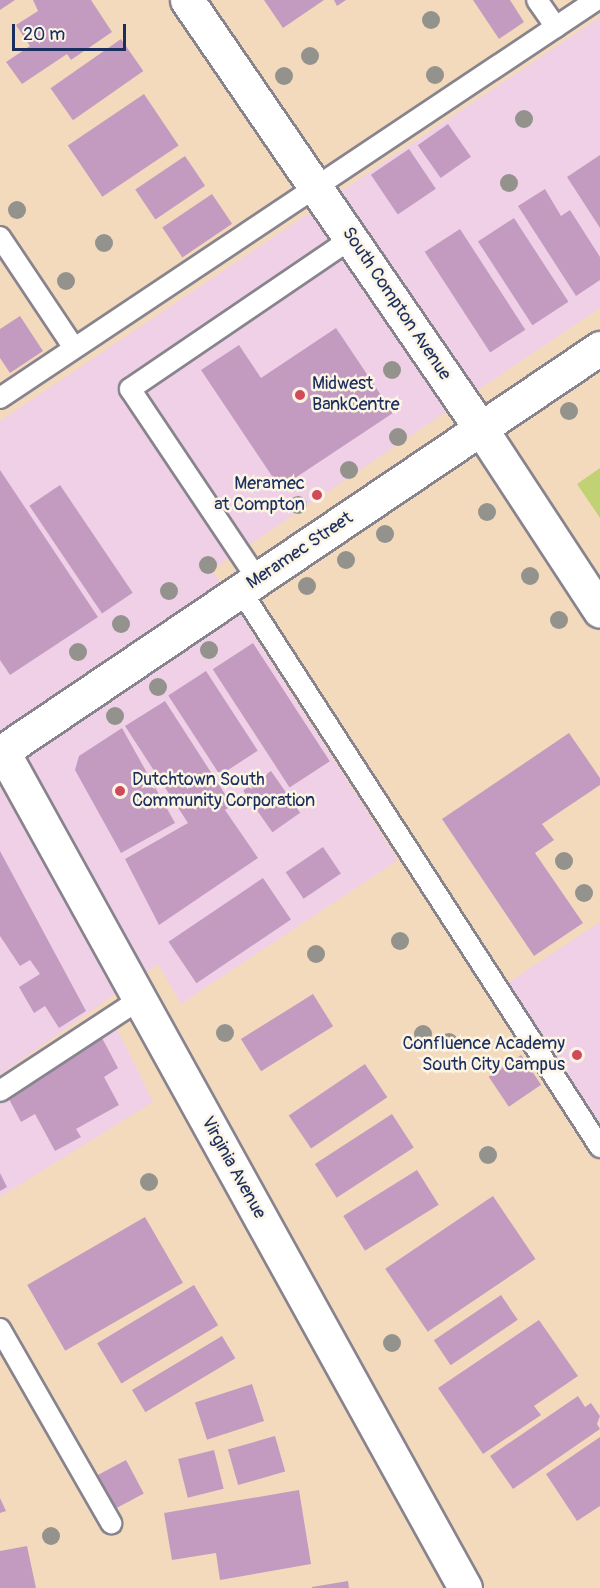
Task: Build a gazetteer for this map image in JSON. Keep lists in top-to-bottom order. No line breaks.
{"streets":{"street":["South Compton Avenue","Meramec Street","Virginia Avenue"]},"crossings":[["South Compton Avenue","Meramec Street"],["Meramec Street","Virginia Avenue"]],"places":["Midwest BankCentre","Meramec at Compton","Dutchtown South Community Corporation","Confluence Academy South City Campus"],"scale_bar":"20 m"}
